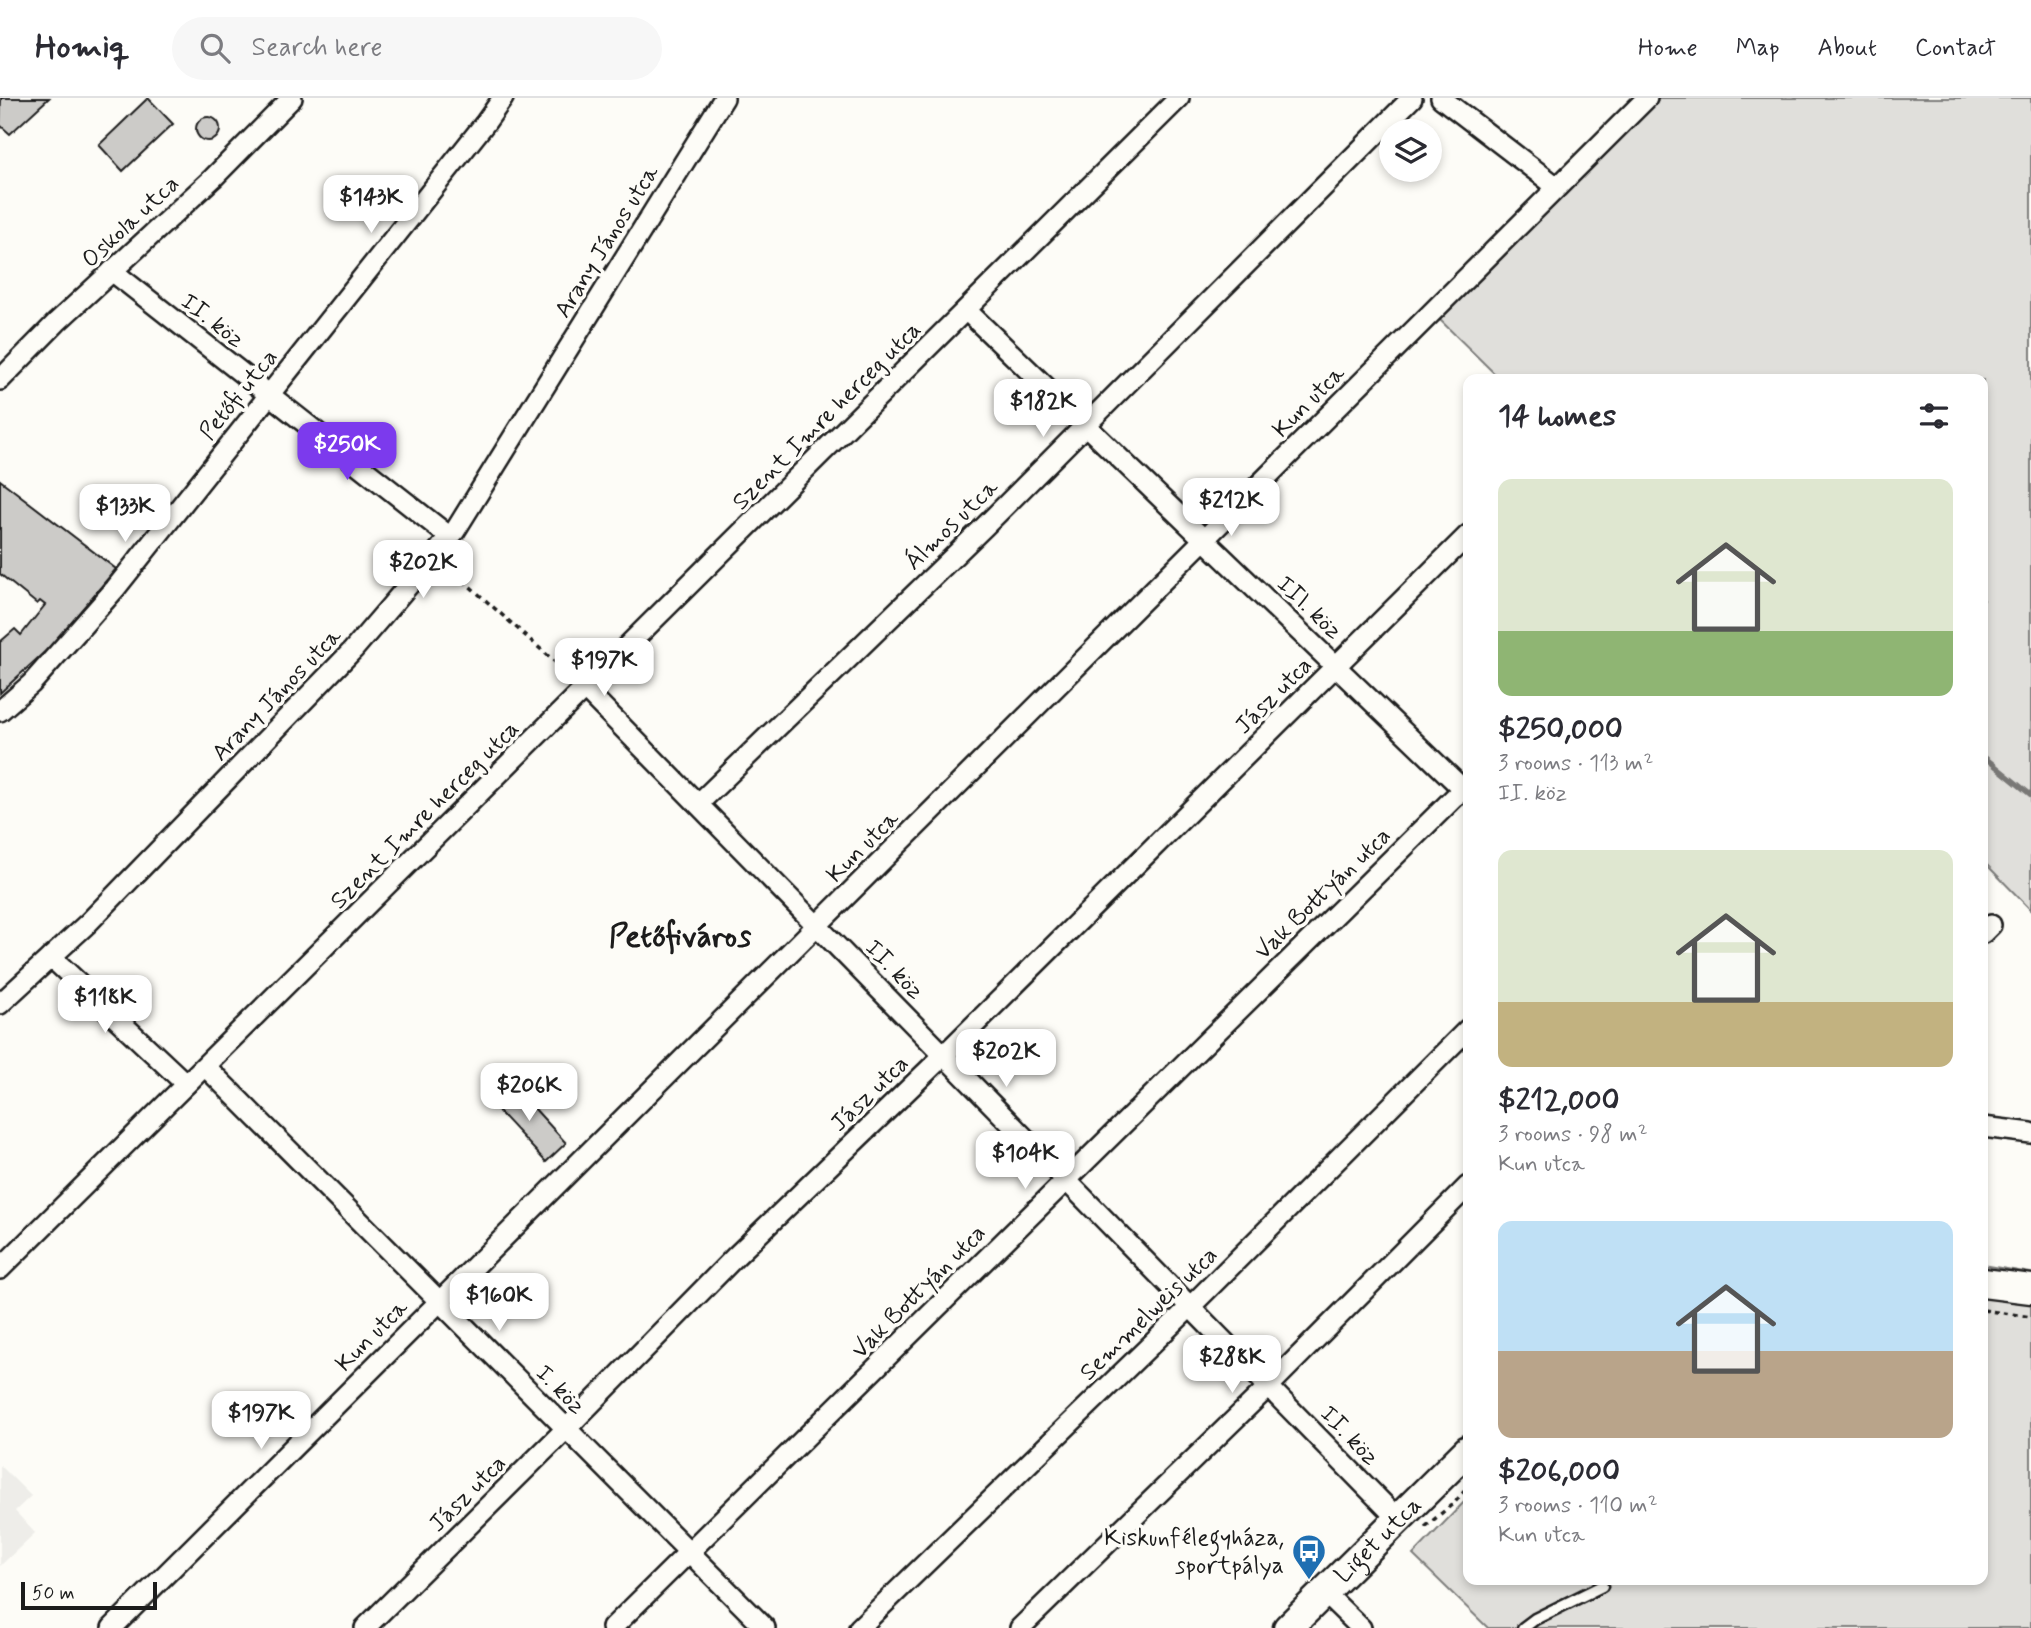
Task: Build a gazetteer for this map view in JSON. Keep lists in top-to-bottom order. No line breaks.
{"streets":{"main road":["Liget utca"],"street":["Oskola utca","Arany János utca","II. köz","Petőfi utca","Kun utca","Szent Imre herceg utca","Álmos utca","III. köz","Jász utca","Vak Bottyán utca","Semmelweis utca","I. köz"]},"crossings":[["Oskola utca","II. köz"],["Arany János utca","II. köz"],["II. köz","Petőfi utca"],["II. köz","Kun utca"],["II. köz","Szent Imre herceg utca"],["II. köz","Álmos utca"],["II. köz","Jász utca"],["II. köz","Vak Bottyán utca"],["II. köz","Semmelweis utca"],["II. köz","Liget utca"],["Kun utca","III. köz"],["Kun utca","I. köz"],["Szent Imre herceg utca","III. köz"],["Szent Imre herceg utca","I. köz"],["Álmos utca","III. köz"],["III. köz","Jász utca"],["Jász utca","I. köz"],["Vak Bottyán utca","I. köz"]],"districts":["Petőfiváros"],"places":{"bus stop":["Kiskunfélegyháza, sportpálya"]},"scale_bar":"50 m","page":{"header":"Homiq","search":"Search here","nav":["Home","Map","About","Contact"],"price":["$143K","$182K","$250K","$212K","$133K","$202K","$197K","$118K","$202K","$206K","$104K","$160K","$288K","$197K"],"heading":"14 homes","list":[{"name":"$250,000","note":"3 rooms · 113 m² · II. köz"},{"name":"$212,000","note":"3 rooms · 98 m² · Kun utca"},{"name":"$206,000","note":"3 rooms · 110 m² · Kun utca"}],"scale":"50 m"}}
